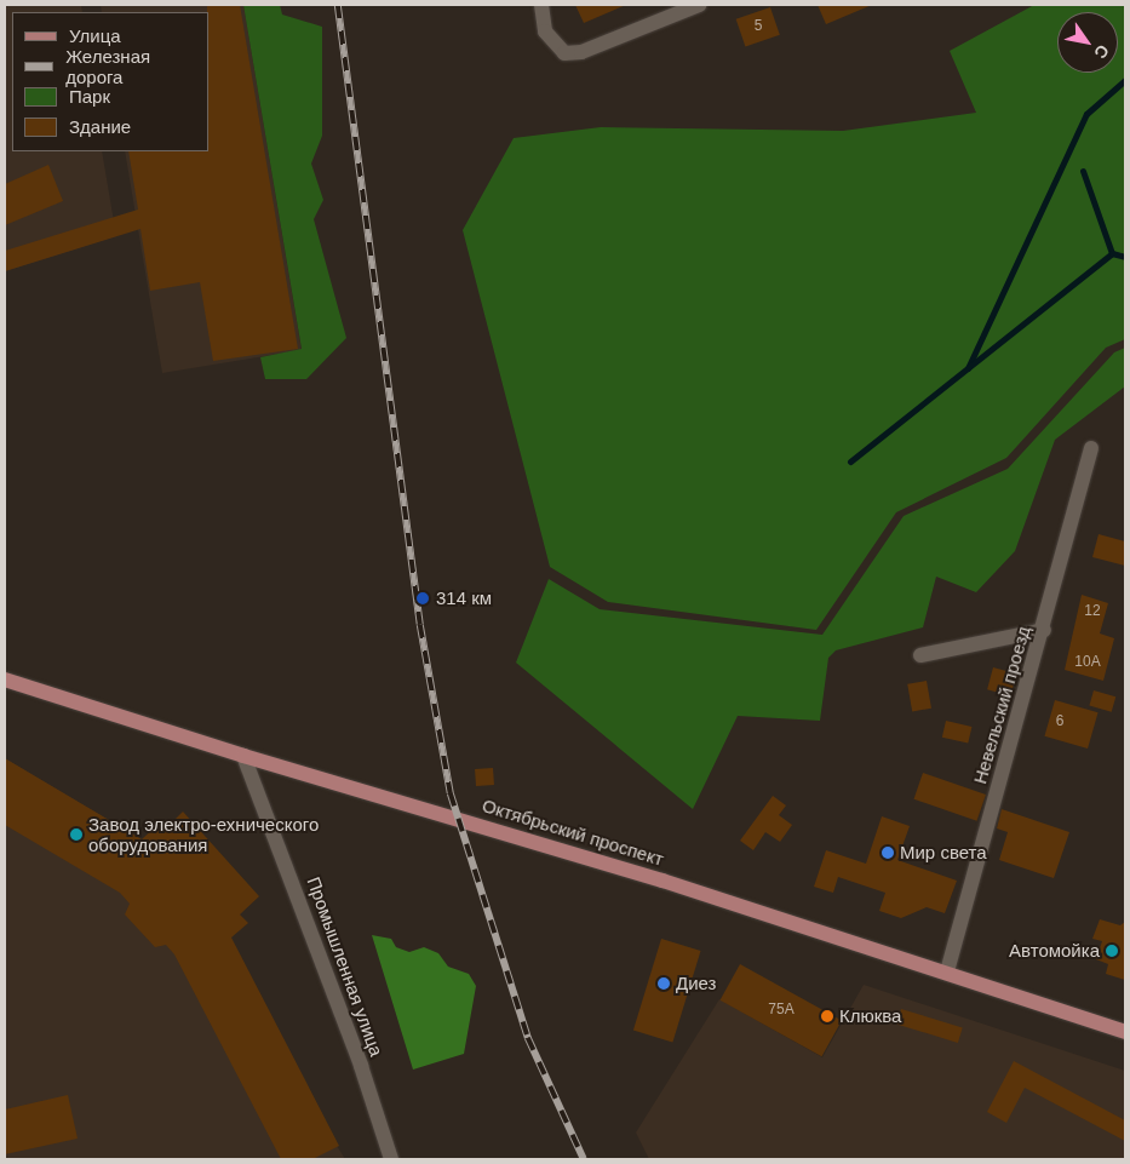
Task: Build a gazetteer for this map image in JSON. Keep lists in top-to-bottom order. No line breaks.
{"streets":{"main road":["Октябрьский проспект"],"street":["Невельский проезд","Промышленная улица"]},"crossings":[["Невельский проезд","Октябрьский проспект"],["Октябрьский проспект","Промышленная улица"]],"places":["314 км","Завод электро-ехнического оборудования","Мир света","Автомойка","Диез","Клюква"],"house_numbers":["5","12","10А","6","75А"],"legend":["Улица","Железная дорога","Парк","Здание"],"north":"bottom right"}
